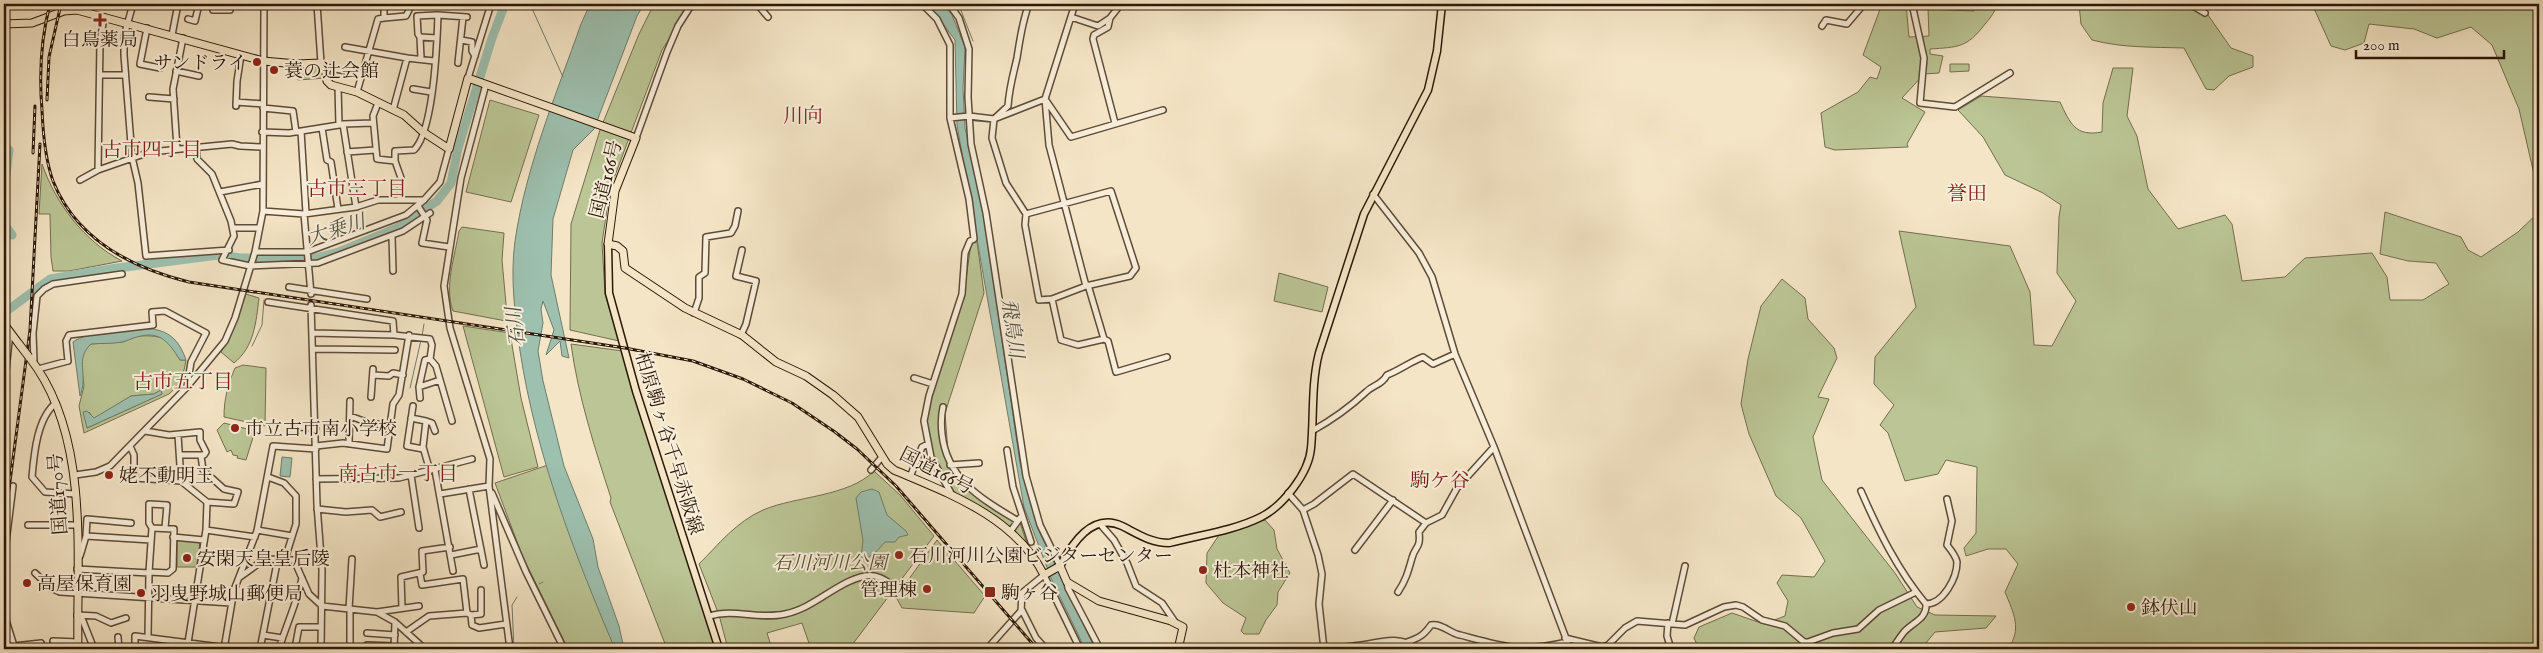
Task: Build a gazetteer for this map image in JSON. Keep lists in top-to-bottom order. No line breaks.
{"streets":{"highway":["国道166号","国道170号"],"main road":["柏原駒ヶ谷千早赤阪線"]},"crossings":[["国道166号","柏原駒ヶ谷千早赤阪線"]],"districts":["川向","古市四丁目","古市三丁目","誉田","古市五丁目","南古市一丁目","駒ケ谷"],"water":["大乗川","石川","飛鳥川"],"parks":["石川河川公園"],"places":{"health":["白鳥薬局"],"other":["サンドライ","蓑の辻会館","市立古市南小学校","姥不動明王","石川河川公園ビジターセンター","安閑天皇皇后陵","杜本神社","高屋保育園","管理棟","羽曳野城山郵便局","鉢伏山"],"transit":["駒ヶ谷"]},"scale_bar":"200 m"}
